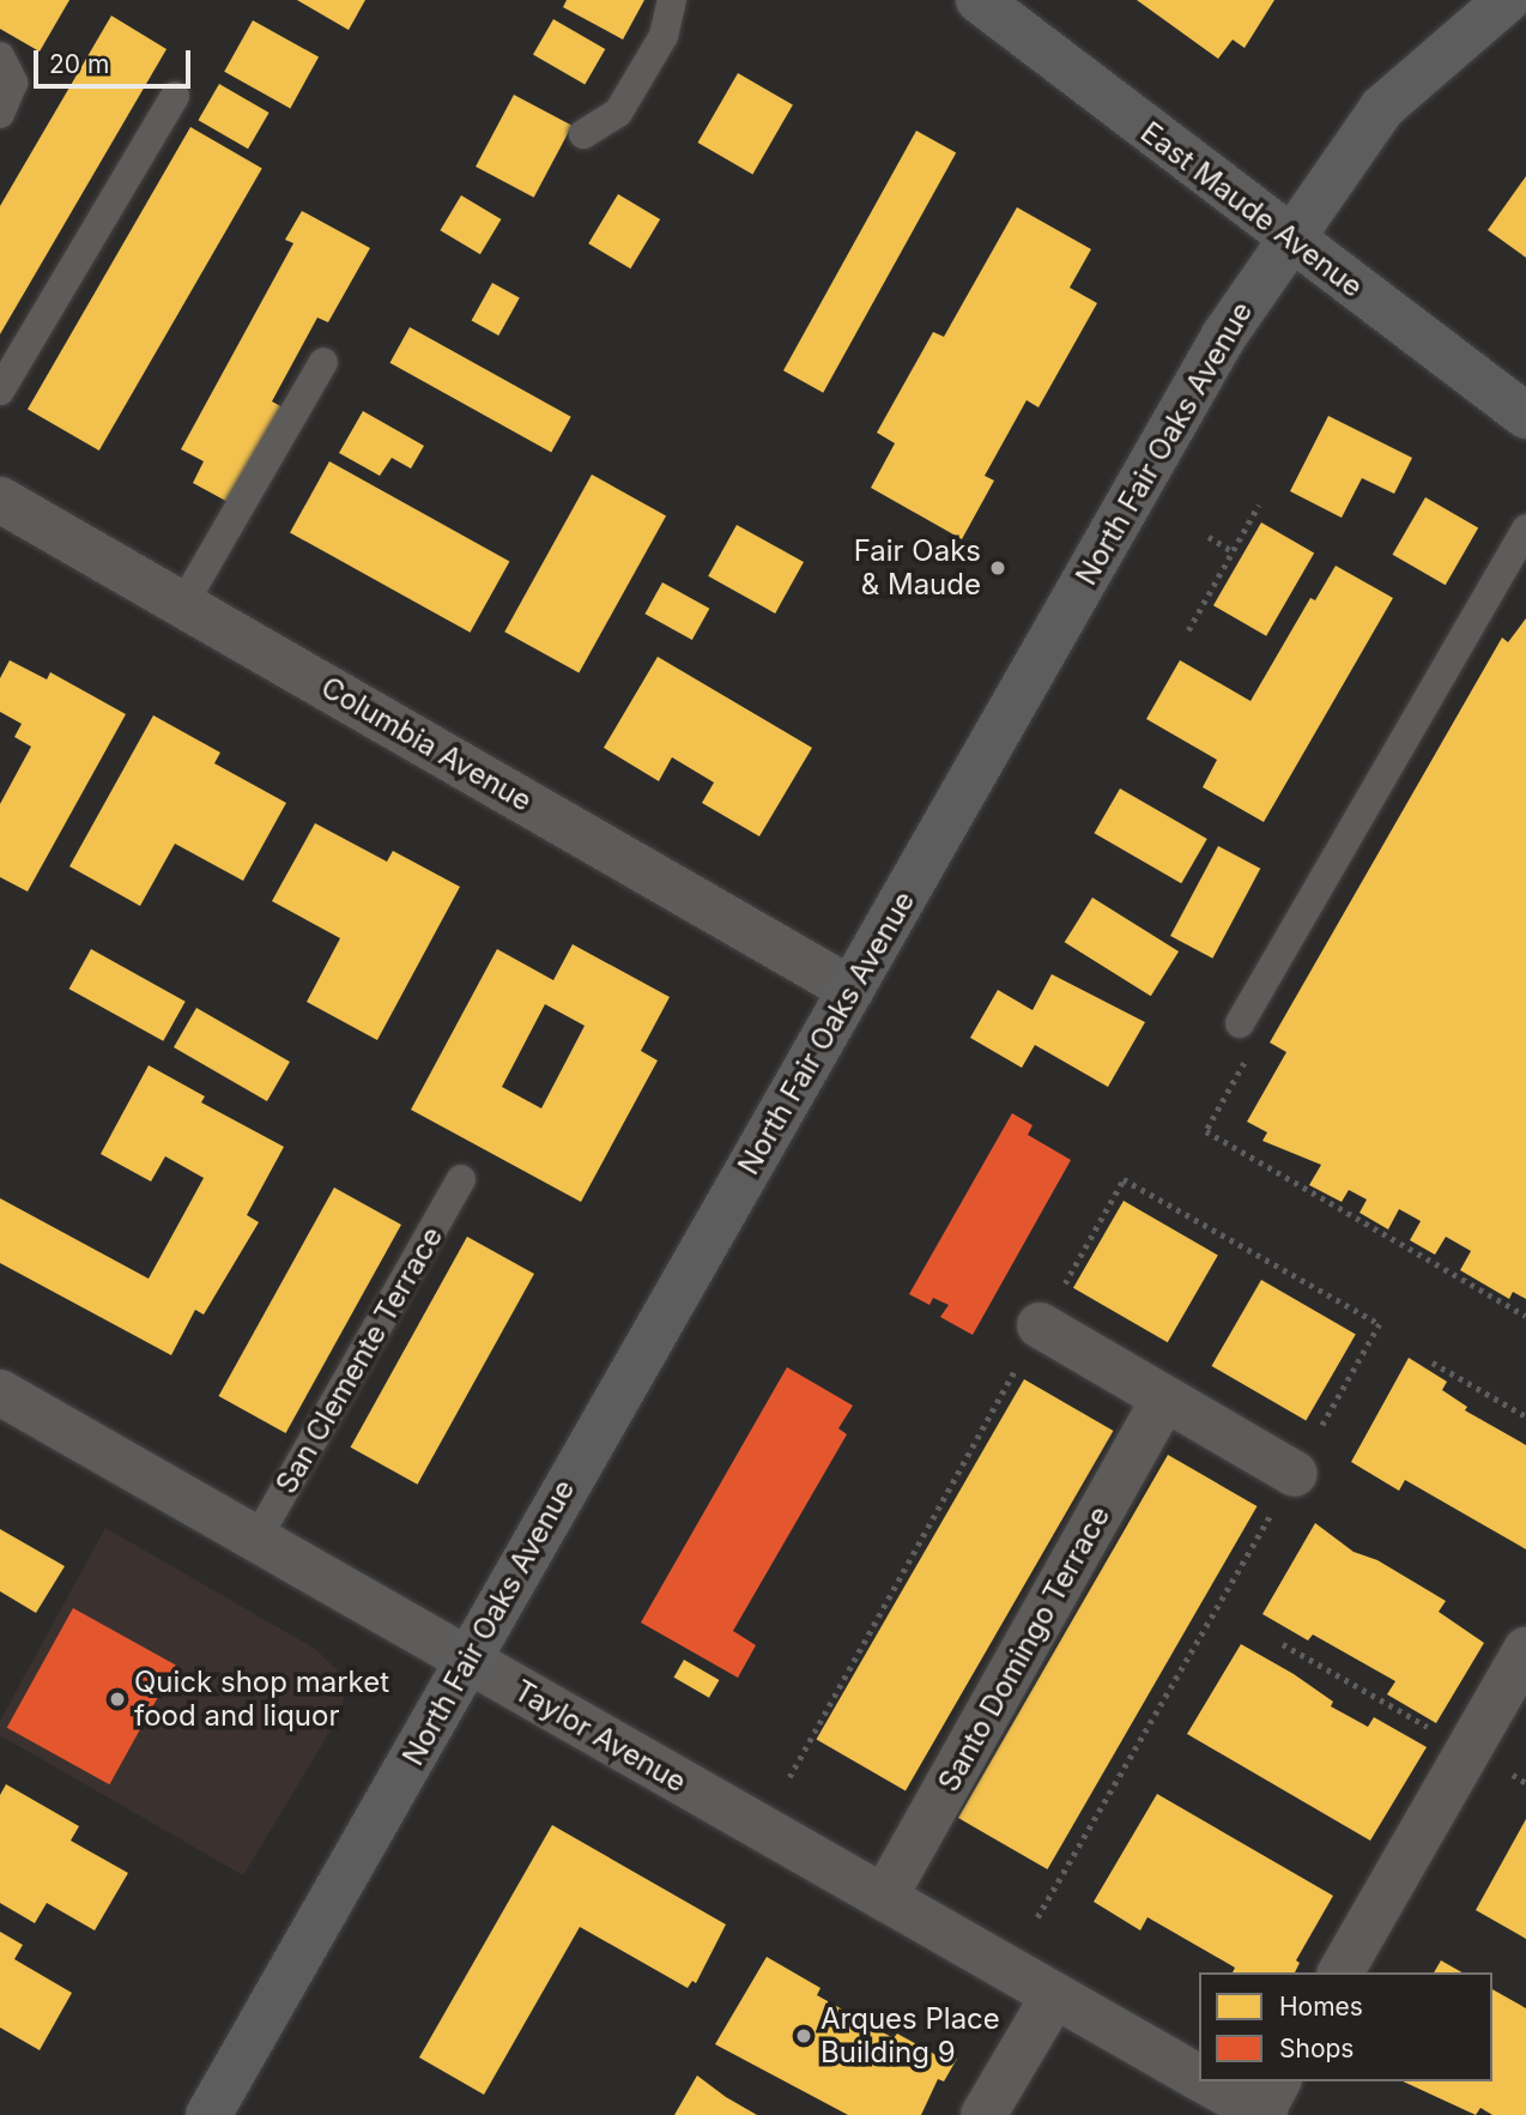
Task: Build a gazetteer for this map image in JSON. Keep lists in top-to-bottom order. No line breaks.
{"streets":{"main road":["East Maude Avenue","North Fair Oaks Avenue"],"street":["Columbia Avenue","Santo Domingo Terrace","Taylor Avenue"],"lane":["San Clemente Terrace"]},"crossings":[["East Maude Avenue","North Fair Oaks Avenue"],["North Fair Oaks Avenue","Columbia Avenue"],["North Fair Oaks Avenue","Taylor Avenue"],["San Clemente Terrace","Taylor Avenue"],["Santo Domingo Terrace","Taylor Avenue"]],"places":["Fair Oaks & Maude","Quick shop market food and liquor","Arques Place Building 9"],"legend":["Homes","Shops"],"scale_bar":"20 m"}
